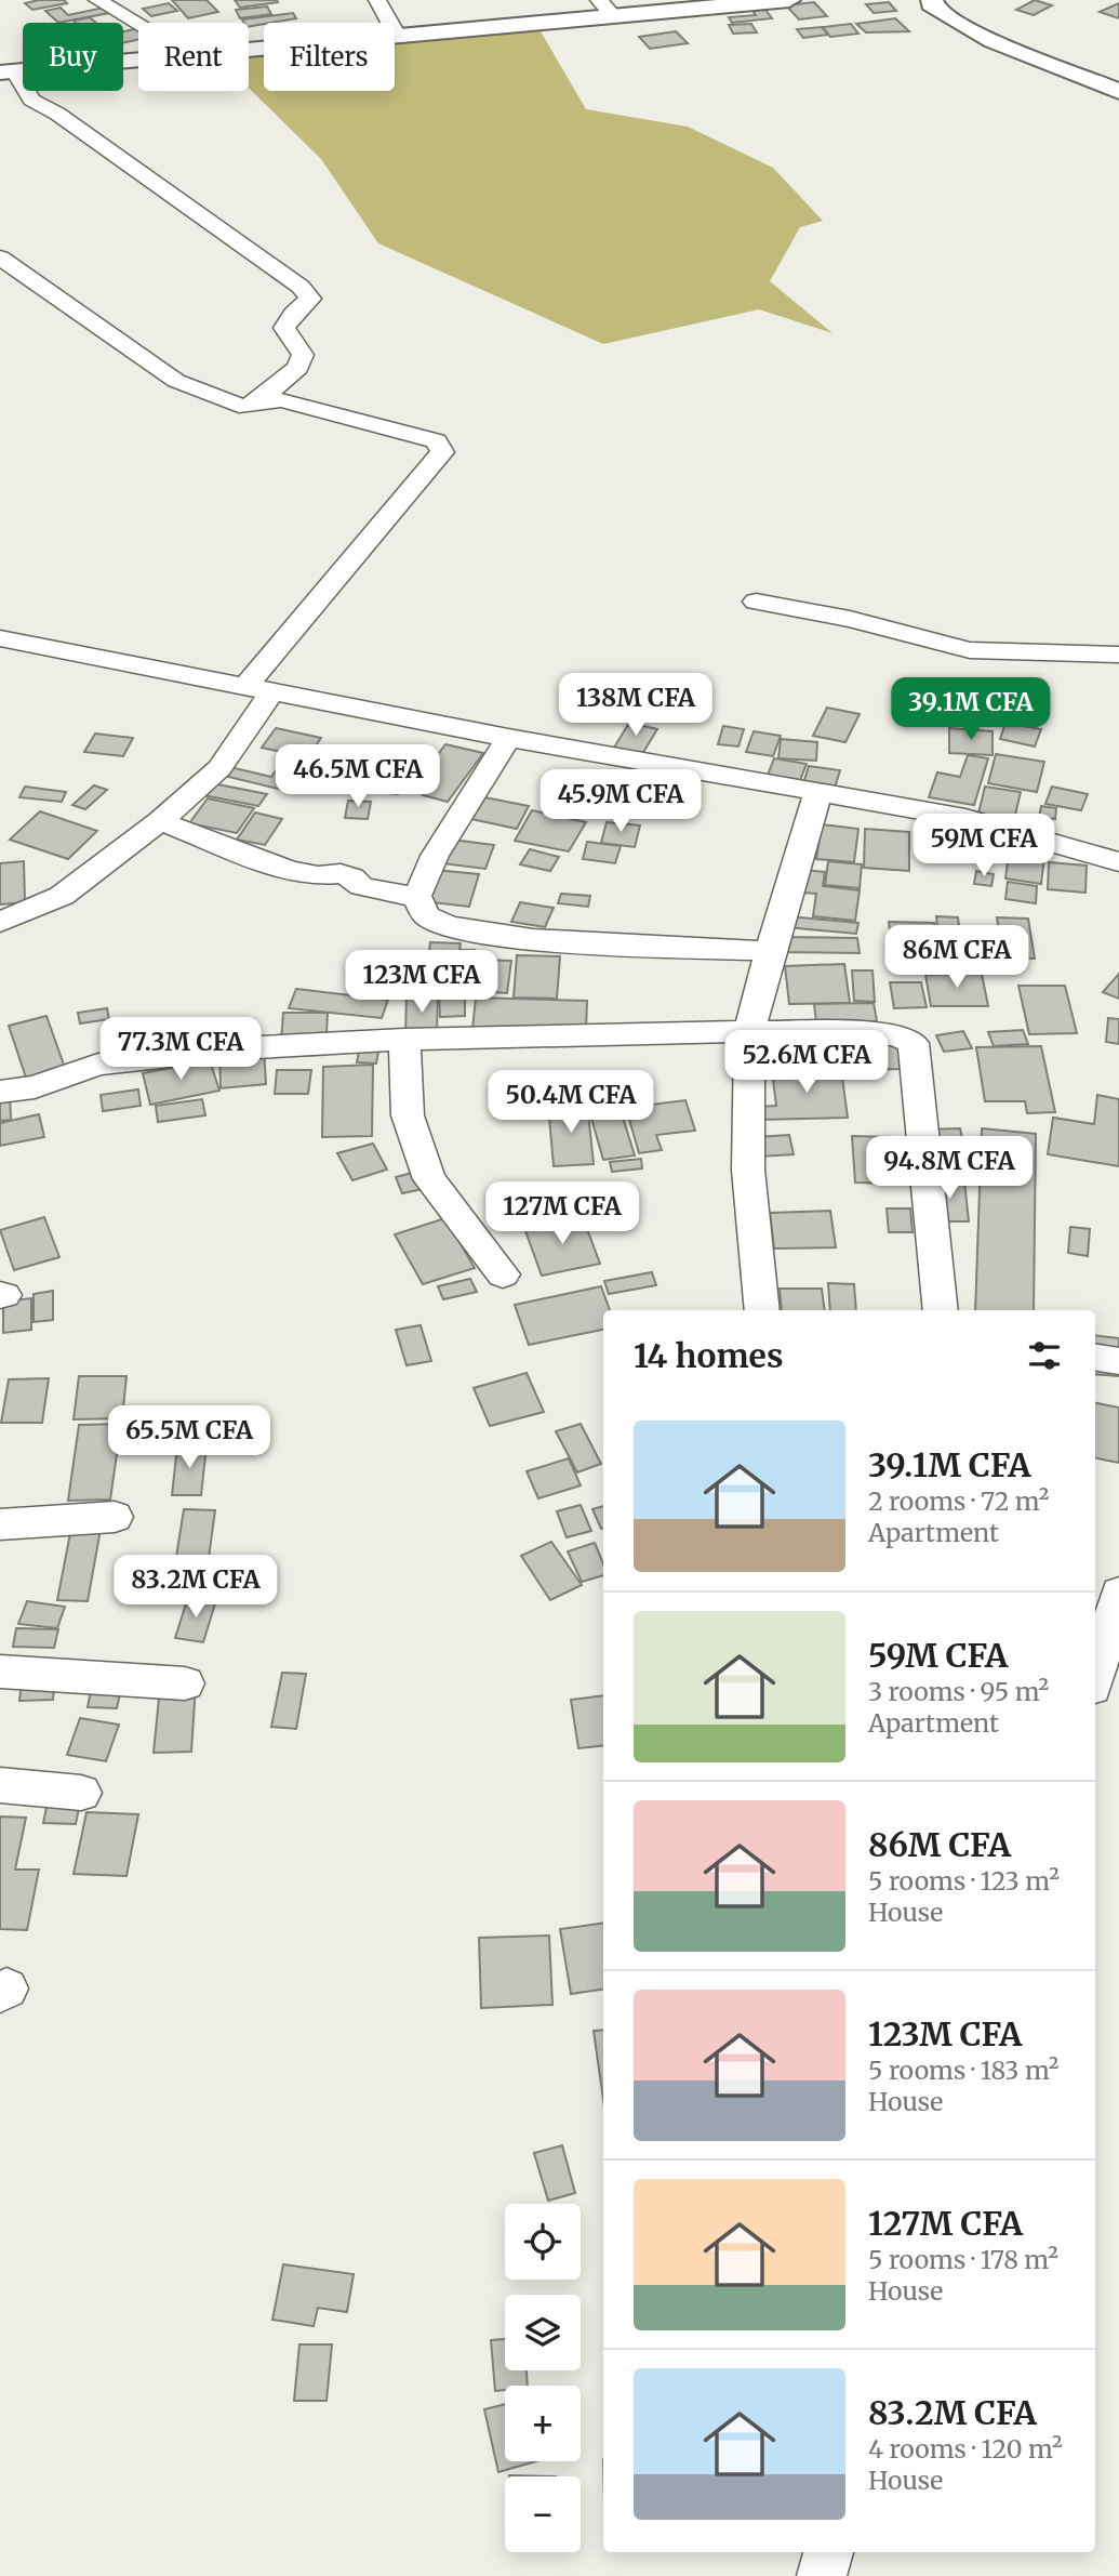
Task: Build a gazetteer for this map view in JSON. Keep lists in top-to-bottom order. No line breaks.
{"page":{"chip":["Buy","Rent","Filters"],"price":["138M CFA","39.1M CFA","46.5M CFA","45.9M CFA","59M CFA","86M CFA","123M CFA","77.3M CFA","52.6M CFA","50.4M CFA","94.8M CFA","127M CFA","65.5M CFA","83.2M CFA"],"heading":"14 homes","list":[{"name":"39.1M CFA","note":"2 rooms · 72 m² · Apartment"},{"name":"59M CFA","note":"3 rooms · 95 m² · Apartment"},{"name":"86M CFA","note":"5 rooms · 123 m² · House"},{"name":"123M CFA","note":"5 rooms · 183 m² · House"},{"name":"127M CFA","note":"5 rooms · 178 m² · House"},{"name":"83.2M CFA","note":"4 rooms · 120 m² · House"}],"map_buttons":["+","−"]}}
